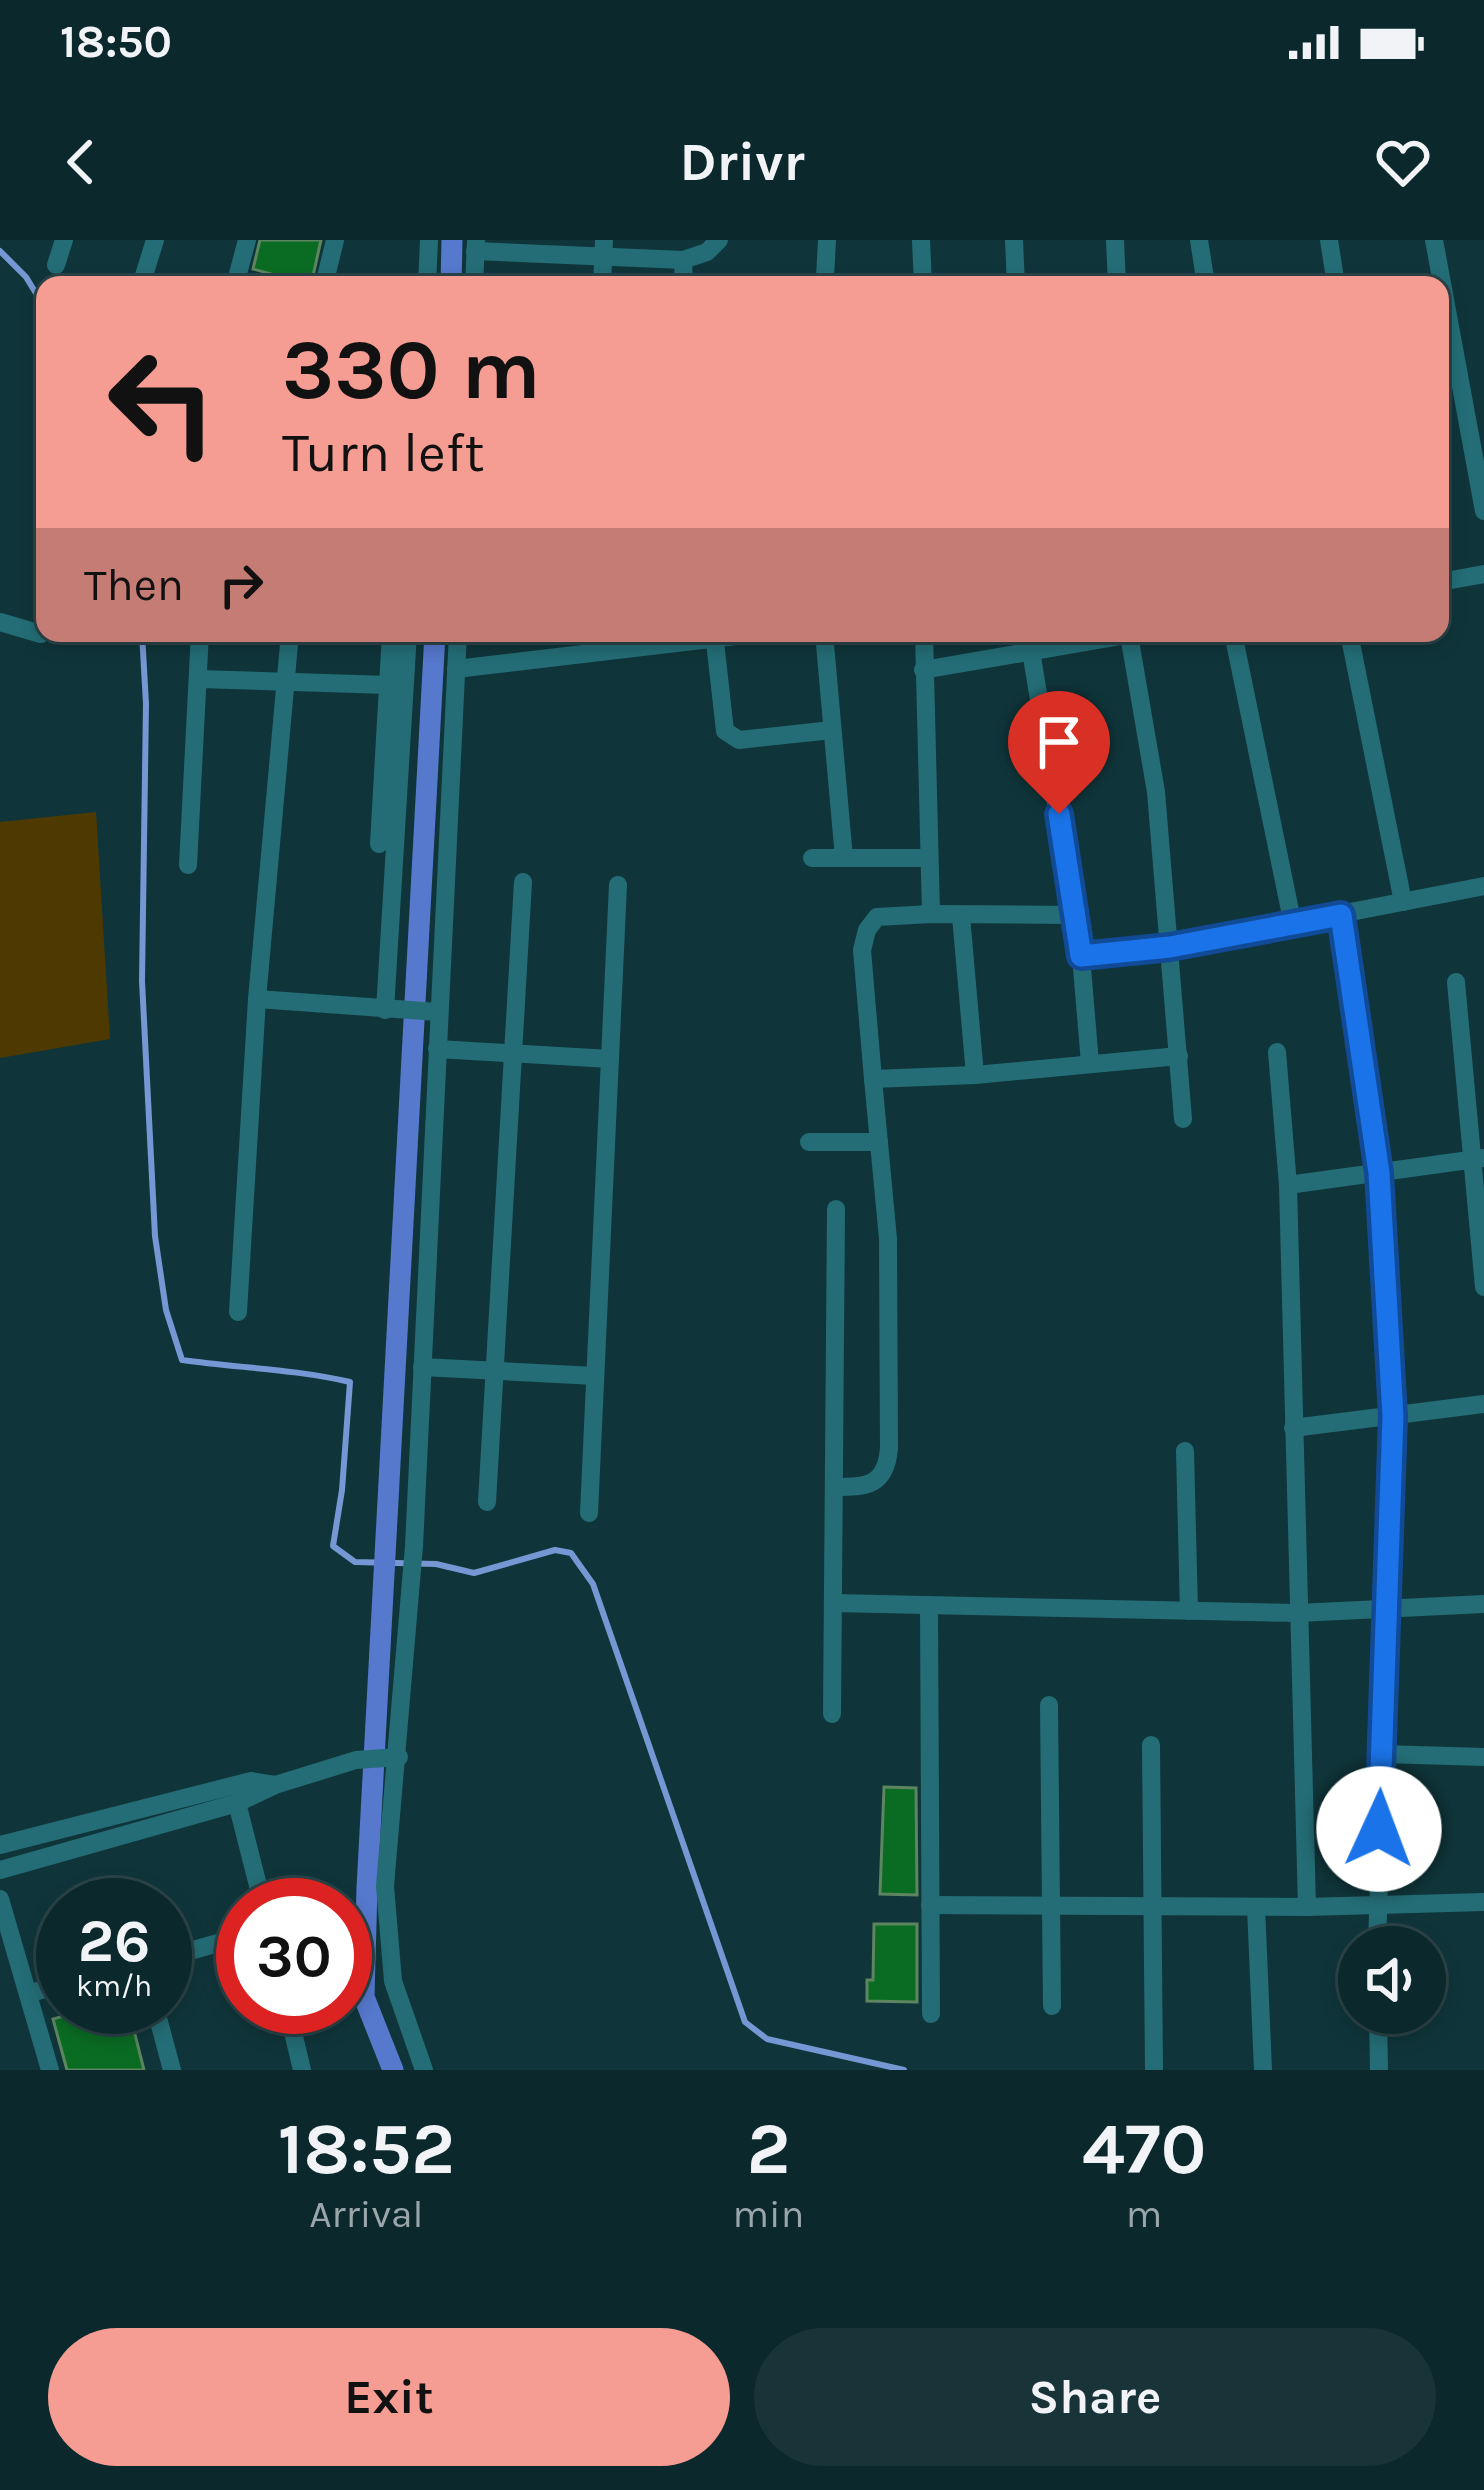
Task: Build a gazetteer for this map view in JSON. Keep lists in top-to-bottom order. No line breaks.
{"page":{"status":"18:50","header":"Drivr","turn":["330 m","Turn left"],"then":"Then","speed":"26 km/h","limit":"30","eta":["18:52","Arrival","2","min","470","m"],"buttons":["Exit","Share"]}}
